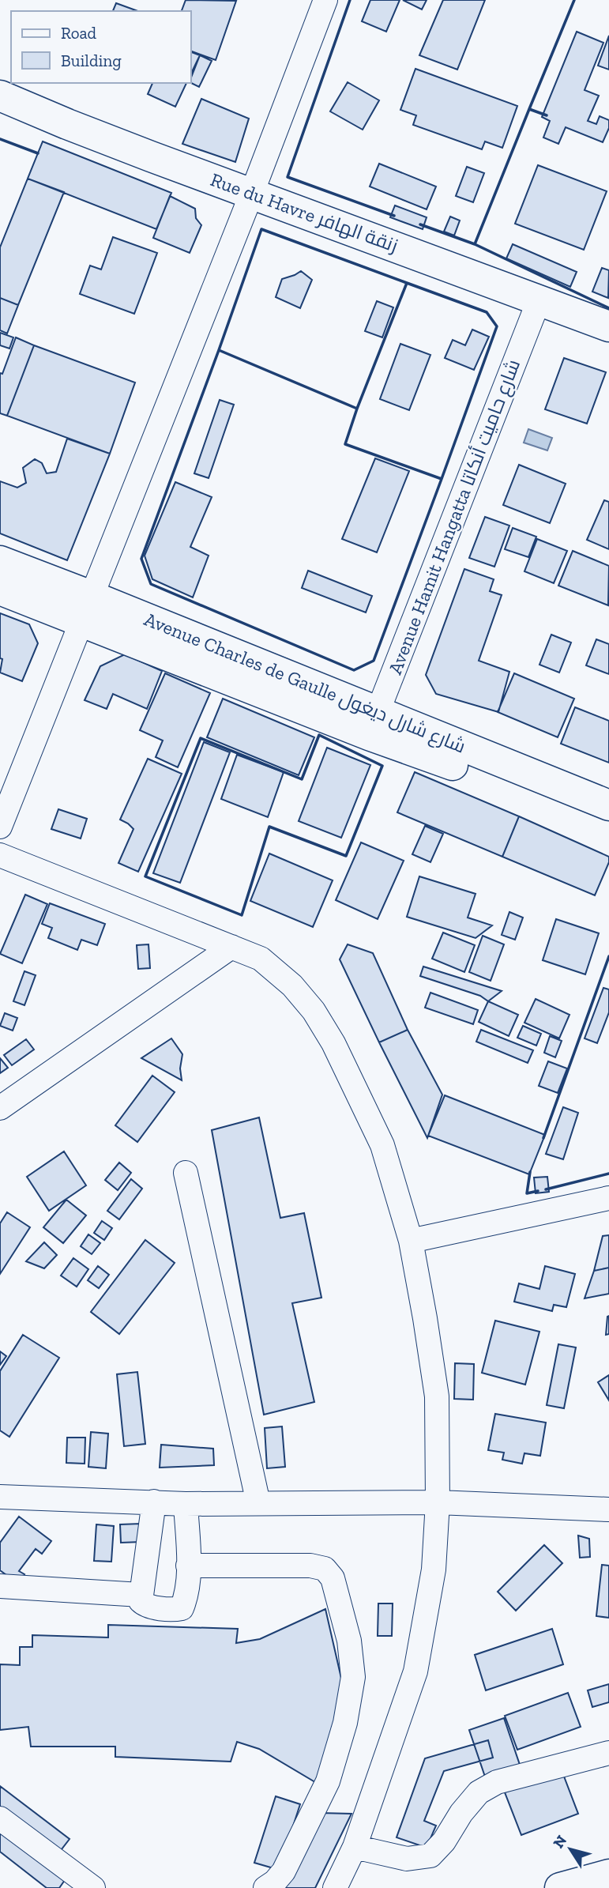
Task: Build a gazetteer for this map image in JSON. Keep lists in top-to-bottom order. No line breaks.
{"streets":{"main road":["Rue du Havre زنقة الهافر","Avenue Charles de Gaulle شارع شارل ديغول"],"street":["Avenue Hamit Hangatta شارع حاميت أنكاتا"]},"crossings":[["Rue du Havre زنقة الهافر","Avenue Hamit Hangatta شارع حاميت أنكاتا"],["Avenue Hamit Hangatta شارع حاميت أنكاتا","Avenue Charles de Gaulle شارع شارل ديغول"]],"legend":["Road","Building"],"north":"top left"}
